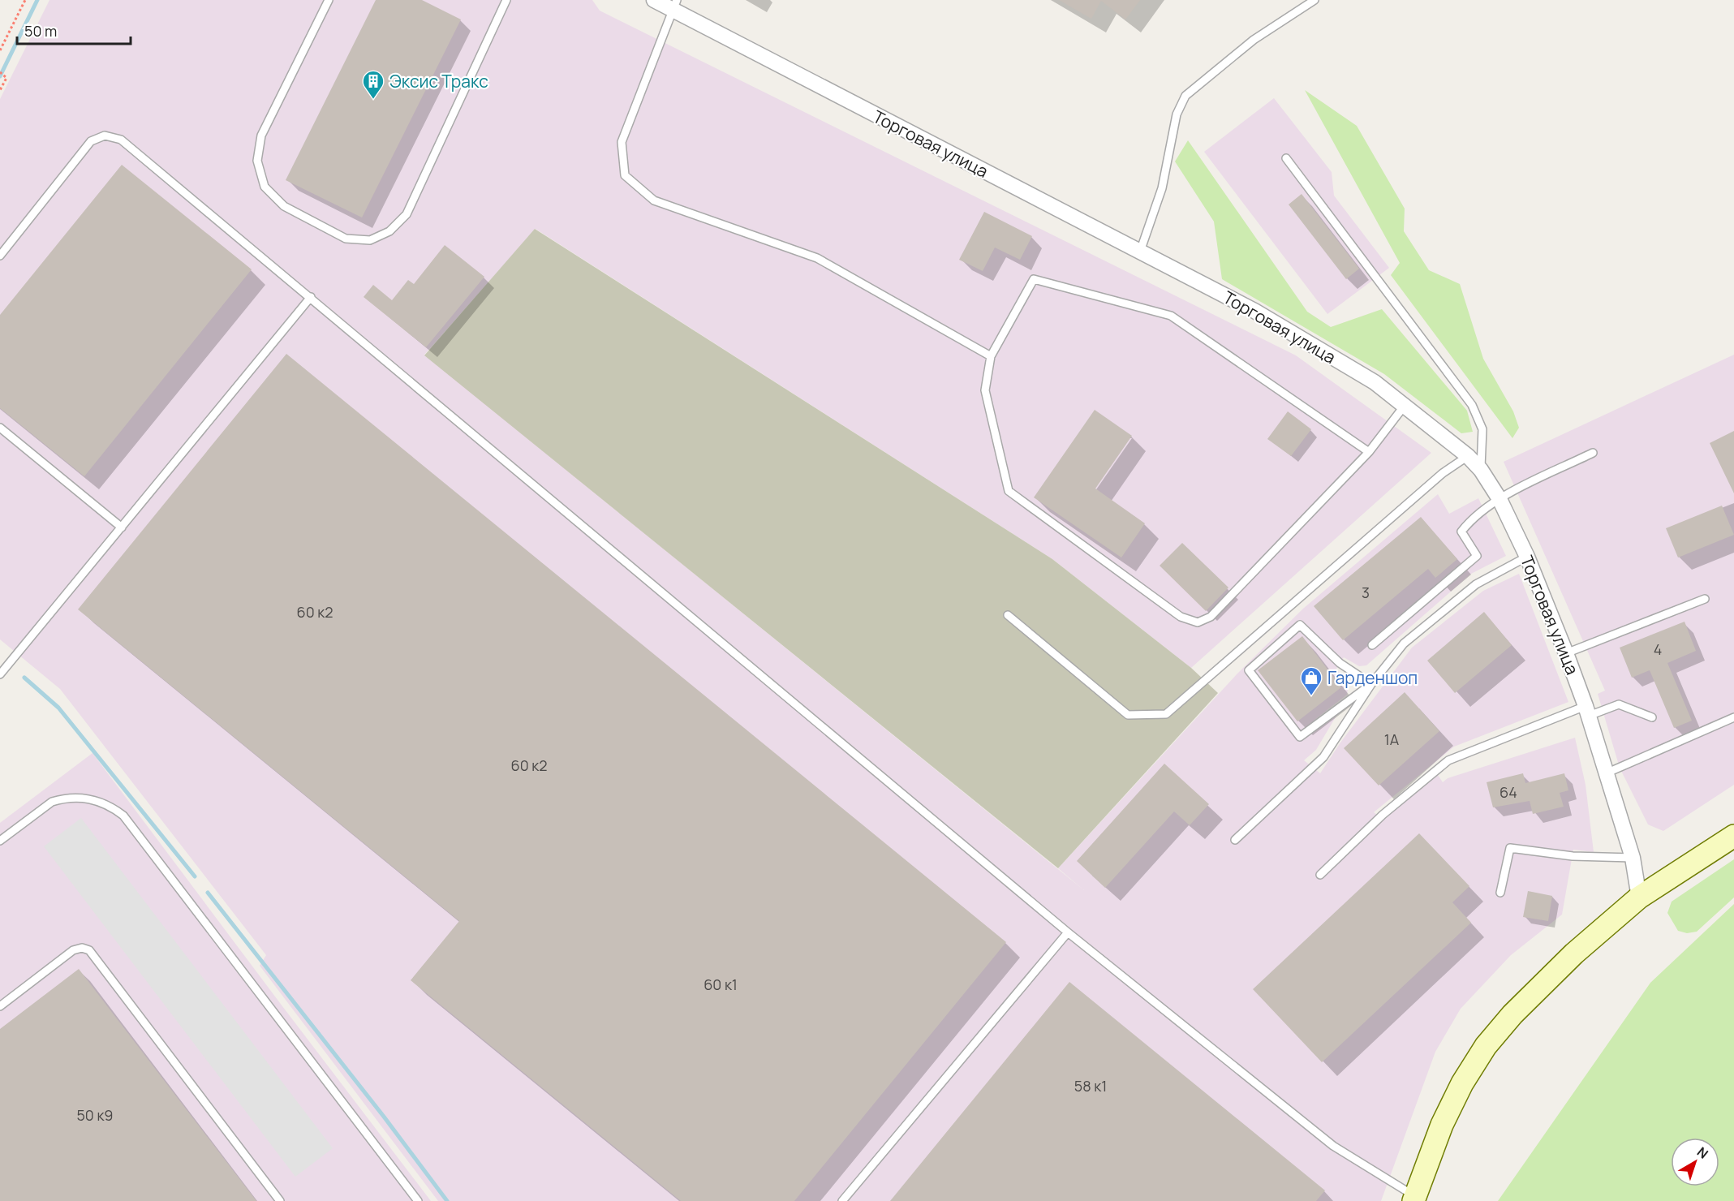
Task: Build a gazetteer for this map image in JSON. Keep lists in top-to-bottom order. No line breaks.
{"streets":{"street":["Торговая улица"]},"places":{"building":["Эксис Тракс"],"shop":["Гарденшоп"]},"house_numbers":["3","60 к2","4","1А","60 к2","64","60 к1","58 к1","50 к9"],"scale_bar":"50 m","north":"top right"}
